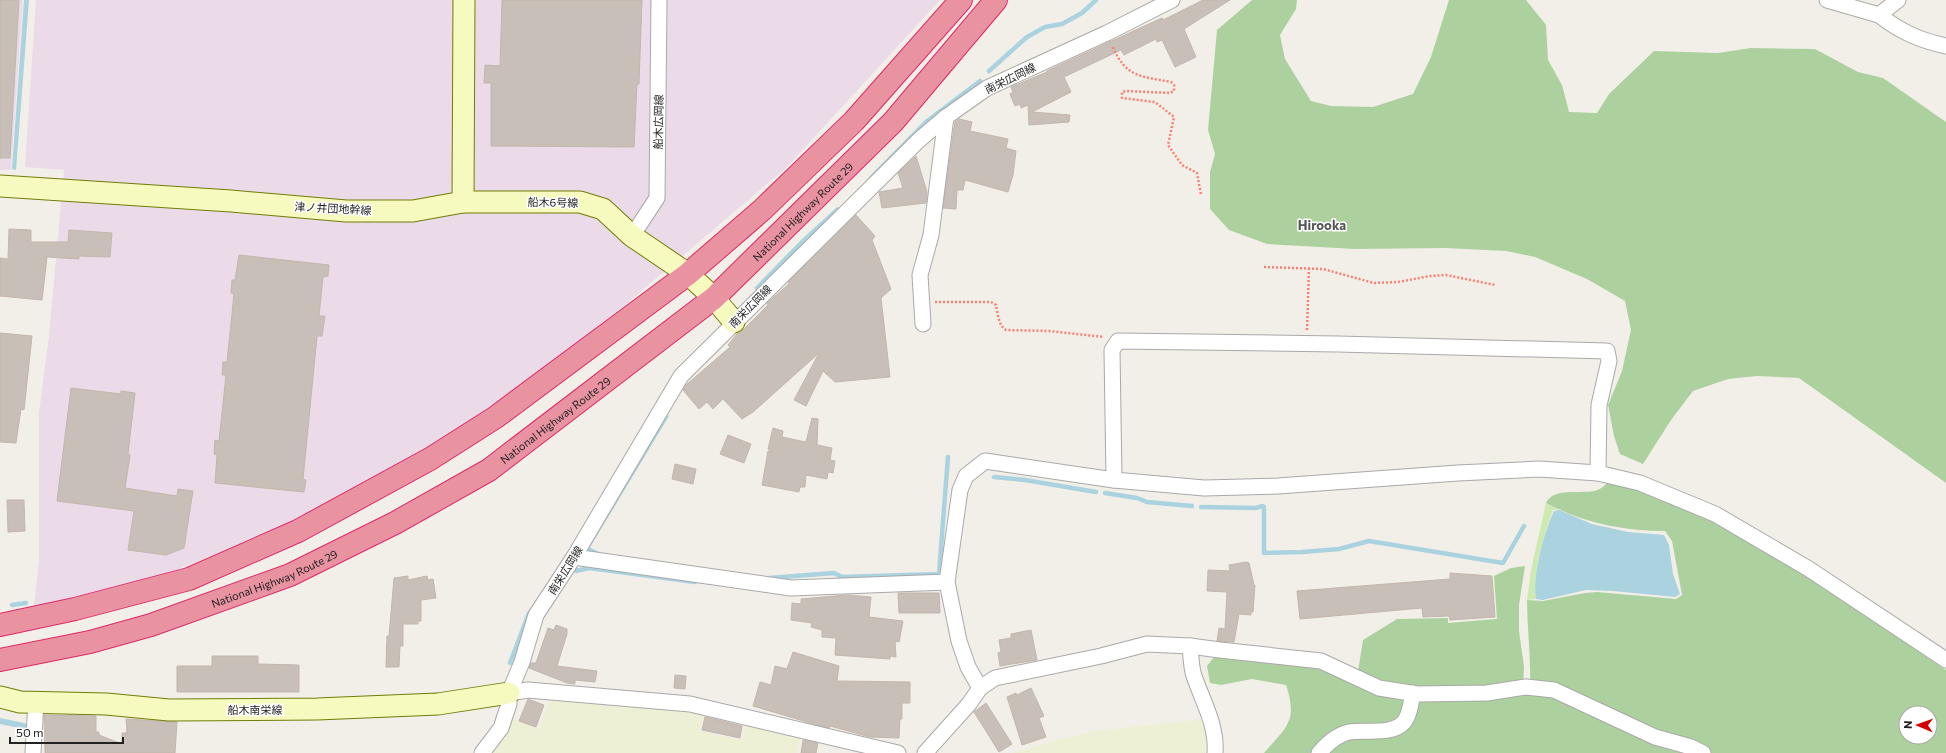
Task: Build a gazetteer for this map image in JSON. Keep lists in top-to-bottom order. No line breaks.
{"streets":{"highway":["National Highway Route 29"],"street":["南栄広岡線","船木広岡線","船木6号線","津ノ井団地幹線","船木南栄線"]},"crossings":[["南栄広岡線","船木6号線"],["南栄広岡線","船木南栄線"],["船木広岡線","船木6号線"],["船木6号線","津ノ井団地幹線"],["船木6号線","National Highway Route 29"]],"districts":["Hirooka"],"scale_bar":"50 m","north":"left"}
